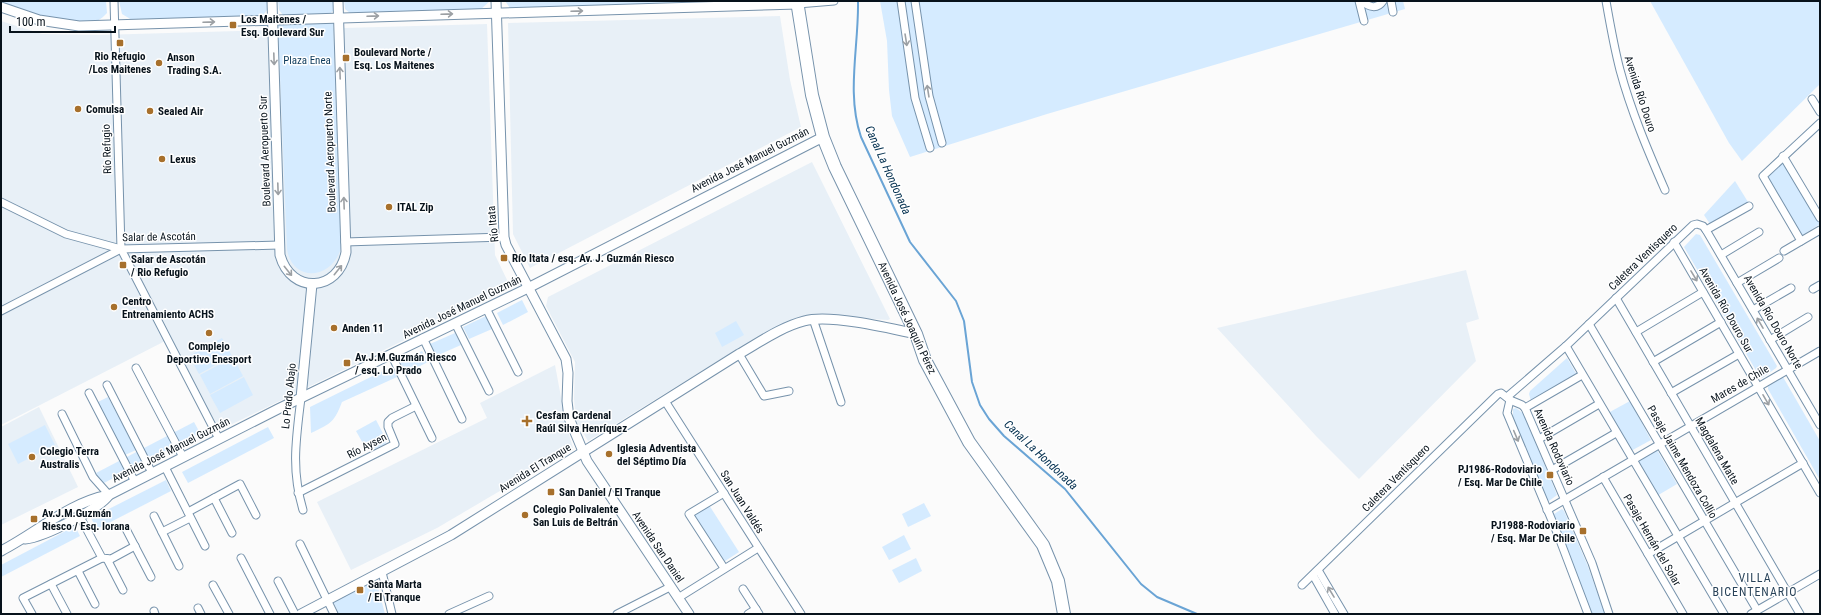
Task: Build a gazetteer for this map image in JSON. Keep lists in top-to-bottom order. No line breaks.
{"streets":{"main road":["Avenida José Joaquín Pérez"],"street":["Avenida Río Douro","Río Refugio","Boulevard Aeropuerto Sur","Boulevard Aeropuerto Norte","Avenida José Manuel Guzmán","Río Itata","Salar de Ascotán","Caletera Ventisquero","Avenida Río Douro Sur","Avenida Río Douro Norte","Mares de Chile","Lo Prado Abajo","Río Aysen","Avenida Rodoviario","Magdalena Matte","Pasaje Jaime Mendoza Collio","Avenida El Tranque","San Juan Valdés","Pasaje Hernán del Solar","Avenida San Daniel"]},"crossings":[["Río Refugio","Salar de Ascotán"],["Boulevard Aeropuerto Sur","Boulevard Aeropuerto Norte"],["Boulevard Aeropuerto Sur","Salar de Ascotán"],["Boulevard Aeropuerto Sur","Lo Prado Abajo"],["Boulevard Aeropuerto Norte","Lo Prado Abajo"],["Avenida José Manuel Guzmán","Río Itata"],["Avenida José Manuel Guzmán","Avenida José Joaquín Pérez"],["Avenida José Manuel Guzmán","Lo Prado Abajo"],["Río Itata","Avenida El Tranque"],["Río Itata","Avenida San Daniel"],["Caletera Ventisquero","Avenida Río Douro Sur"],["Caletera Ventisquero","Avenida Río Douro Norte"],["Caletera Ventisquero","Avenida Rodoviario"],["Caletera Ventisquero","Magdalena Matte"],["Caletera Ventisquero","Pasaje Jaime Mendoza Collio"],["Avenida Río Douro Sur","Mares de Chile"],["Avenida José Joaquín Pérez","Avenida El Tranque"],["Avenida Río Douro Norte","Mares de Chile"],["Mares de Chile","Avenida Rodoviario"],["Mares de Chile","Magdalena Matte"],["Mares de Chile","Pasaje Jaime Mendoza Collio"],["Mares de Chile","Pasaje Hernán del Solar"],["Lo Prado Abajo","Río Aysen"],["Avenida El Tranque","San Juan Valdés"],["Avenida El Tranque","Avenida San Daniel"]],"one_way":["Boulevard Aeropuerto Sur","Boulevard Aeropuerto Norte","Avenida Río Douro Sur"],"districts":["VILLA BICENTENARIO"],"water":["Canal La Hondonada"],"parks":["Plaza Enea"],"places":{"transit":["Los Maitenes / Esq. Boulevard Sur","Rio Refugio /Los Maitenes","Boulevard Norte / Esq. Los Maitenes","Río Itata / esq. Av. J. Guzmán Riesco","Salar de Ascotán / Rio Refugio","Av.J.M.Guzmán Riesco / esq. Lo Prado","PJ1986-Rodoviario / Esq. Mar De Chile","San Daniel / El Tranque","Av.J.M.Guzmán Riesco / Esq. Iorana","PJ1988-Rodoviario / Esq. Mar De Chile","Santa Marta / El Tranque"],"other":["Anson Trading S.A.","Comulsa","Sealed Air","Lexus","ITAL Zip","Centro Entrenamiento ACHS","Anden 11","Complejo Deportivo Enesport","Iglesia Adventista del Séptimo Día","Colegio Terra Australis","Colegio Polivalente San Luis de Beltrán"],"health":["Cesfam Cardenal Raúl Silva Henríquez"]},"scale_bar":"100 m"}
